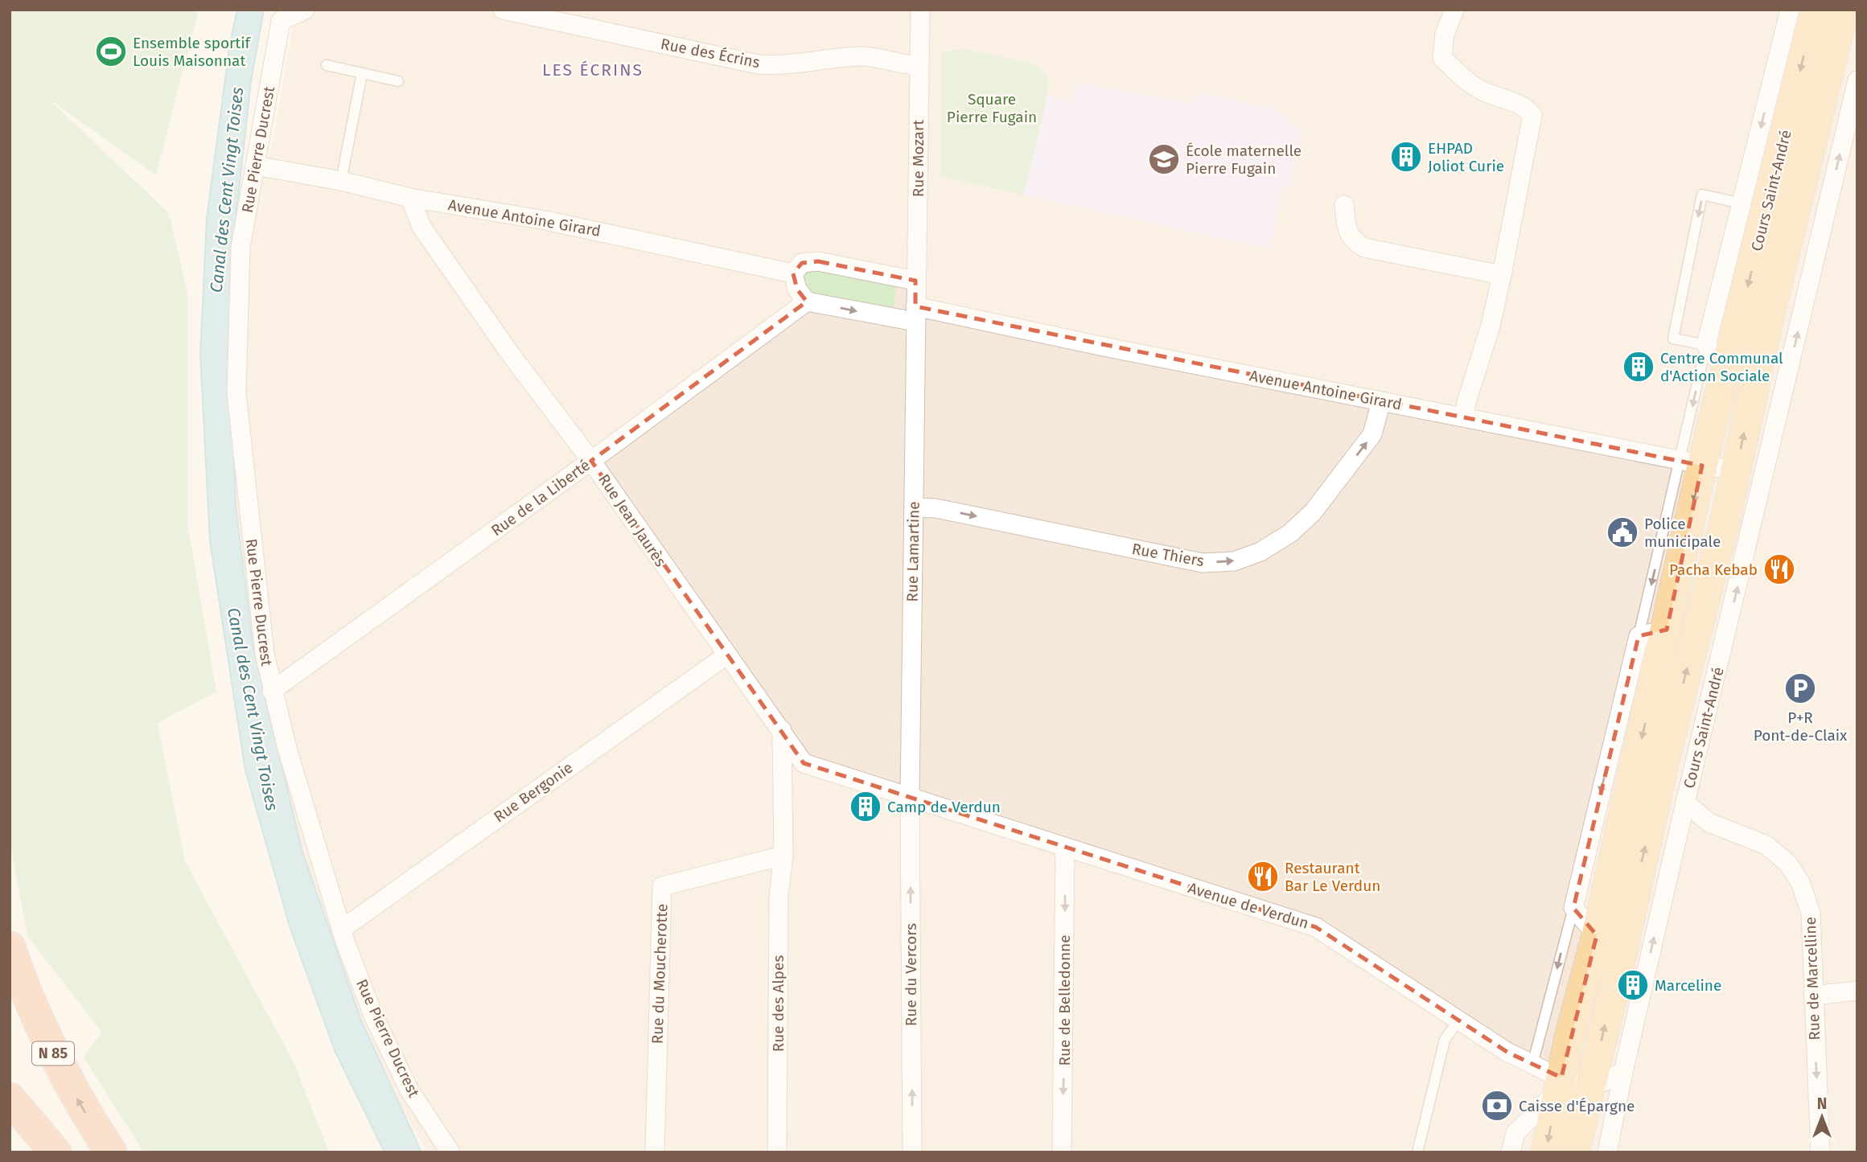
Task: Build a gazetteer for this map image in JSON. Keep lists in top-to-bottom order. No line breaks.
{"streets":{"highway":["N 85"],"main road":["Cours Saint-André"],"street":["Rue des Écrins","Rue Pierre Ducrest","Rue Mozart","Avenue Antoine Girard","Rue de la Liberté","Rue Jean Jaurès","Rue Lamartine","Rue Thiers","Rue Bergonie","Avenue de Verdun","Rue du Moucherotte","Rue du Vercors","Rue de Marcelline","Rue de Belledonne","Rue des Alpes"]},"crossings":[["Rue des Écrins","Rue Mozart"],["Rue Pierre Ducrest","Avenue Antoine Girard"],["Rue Pierre Ducrest","Rue de la Liberté"],["Rue Pierre Ducrest","Rue Bergonie"],["Rue Mozart","Avenue Antoine Girard"],["Rue Mozart","Rue Lamartine"],["Cours Saint-André","Avenue Antoine Girard"],["Cours Saint-André","Avenue de Verdun"],["Cours Saint-André","Rue de Marcelline"],["Avenue Antoine Girard","Rue de la Liberté"],["Avenue Antoine Girard","Rue Jean Jaurès"],["Avenue Antoine Girard","Rue Lamartine"],["Avenue Antoine Girard","Rue Thiers"],["Rue de la Liberté","Rue Jean Jaurès"],["Rue Jean Jaurès","Rue Lamartine"],["Rue Jean Jaurès","Rue Bergonie"],["Rue Jean Jaurès","Avenue de Verdun"],["Rue Jean Jaurès","Rue du Vercors"],["Rue Jean Jaurès","Rue des Alpes"],["Rue Lamartine","Rue Thiers"],["Rue Lamartine","Avenue de Verdun"],["Rue Lamartine","Rue du Vercors"],["Avenue de Verdun","Rue du Vercors"],["Avenue de Verdun","Rue de Belledonne"],["Rue du Moucherotte","Rue des Alpes"]],"one_way":["Rue Thiers","Rue du Vercors","Rue de Marcelline","Rue de Belledonne"],"districts":["LES ÉCRINS"],"water":["Canal des Cent Vingt Toises"],"parks":["Square Pierre Fugain"],"places":{"sports":["Ensemble sportif Louis Maisonnat"],"building":["EHPAD Joliot Curie","Centre Communal d'Action Sociale","Camp de Verdun","Marceline"],"school or university":["École maternelle Pierre Fugain"],"public building":["Police municipale"],"restaurant":["Pacha Kebab","Restaurant Bar Le Verdun"],"parking":["P+R Pont-de-Claix"],"bank":["Caisse d'Épargne"]},"north":"top"}
